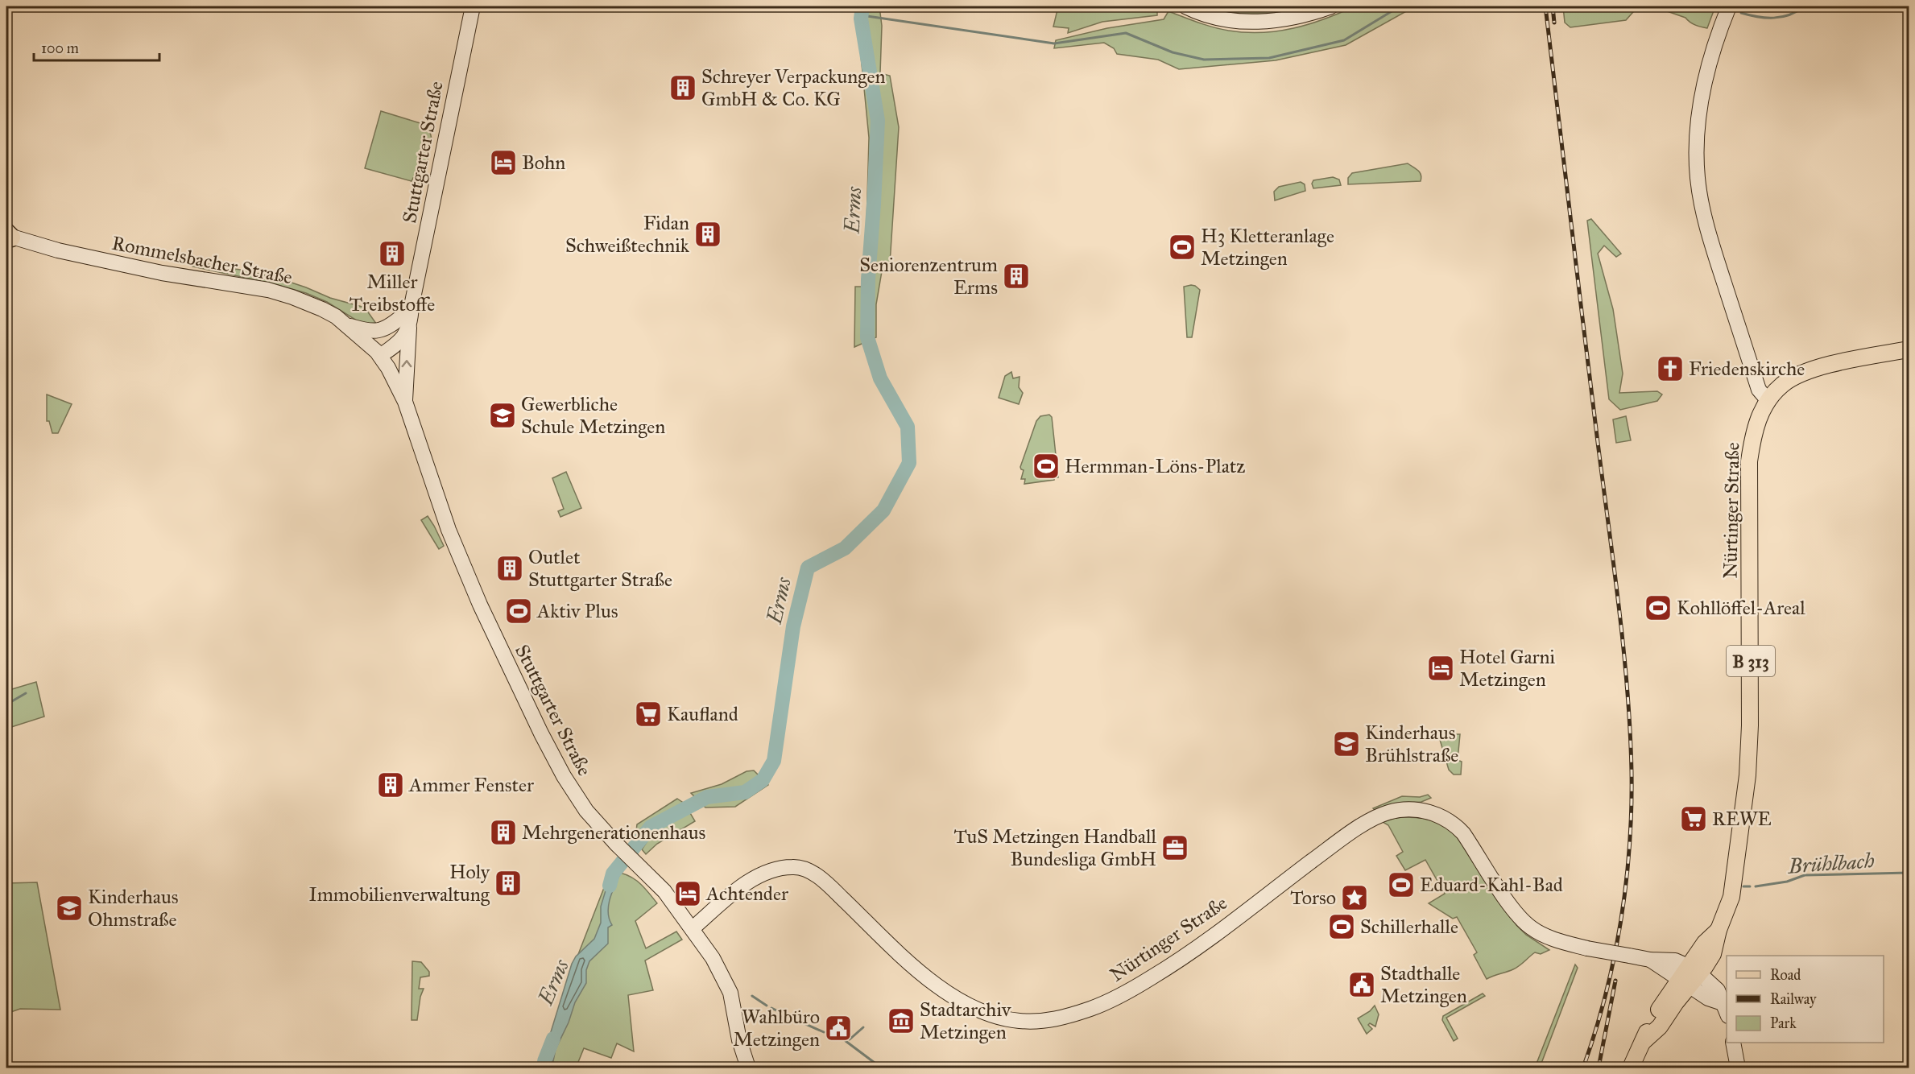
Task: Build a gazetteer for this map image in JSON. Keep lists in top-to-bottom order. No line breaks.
{"streets":{"main road":["Stuttgarter Straße","Rommelsbacher Straße","Nürtinger Straße","B 313"]},"crossings":[["Stuttgarter Straße","Rommelsbacher Straße"],["Stuttgarter Straße","Nürtinger Straße"],["Nürtinger Straße","B 313"]],"water":["Erms","Brühlbach"],"places":{"building":["Schreyer Verpackungen GmbH & Co. KG","Fidan Schweißtechnik","Miller Treibstoffe","Seniorenzentrum Erms","Outlet Stuttgarter Straße","Ammer Fenster","Mehrgenerationenhaus","Holy Immobilienverwaltung"],"hotel":["Bohn","Hotel Garni Metzingen","Achtender"],"sports":["H3 Kletteranlage Metzingen","Hermman-Löns-Platz","Kohllöffel-Areal","Aktiv Plus","Eduard-Kahl-Bad","Schillerhalle"],"church":["Friedenskirche"],"school or university":["Gewerbliche Schule Metzingen","Kinderhaus Brühlstraße","Kinderhaus Ohmstraße"],"supermarket":["Kaufland","REWE"],"office":["TuS Metzingen Handball Bundesliga GmbH"],"place":["Torso"],"public building":["Stadthalle Metzingen","Wahlbüro Metzingen"],"museum":["Stadtarchiv Metzingen"]},"legend":["Road","Railway","Park"],"scale_bar":"100 m"}
